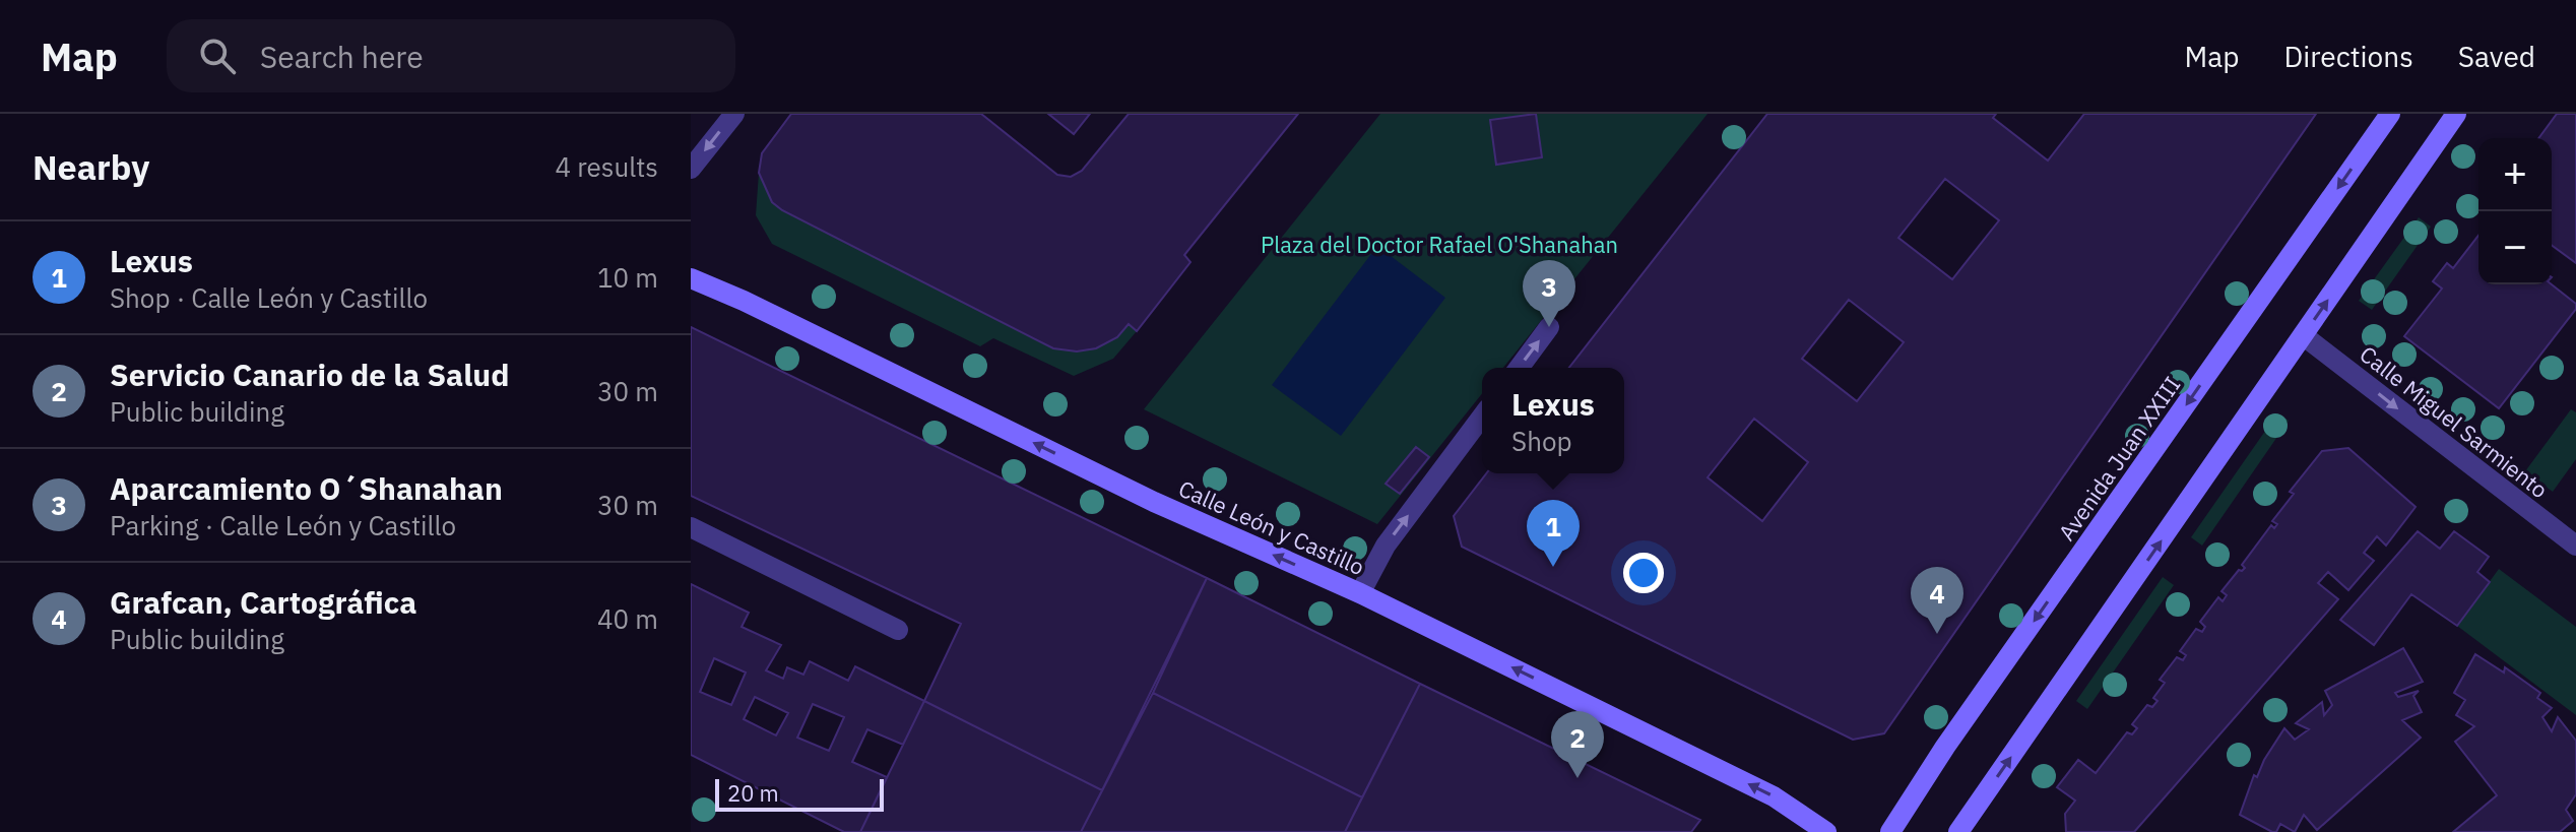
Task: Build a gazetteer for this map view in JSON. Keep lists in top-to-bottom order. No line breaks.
{"streets":{"street":["Calle Miguel Sarmiento","Avenida Juan XXIII","Calle León y Castillo"]},"one_way":["Calle Miguel Sarmiento","Calle León y Castillo"],"parks":["Plaza del Doctor Rafael O'Shanahan"],"scale_bar":"20 m","page":{"header":"Map","search":"Search here","nav":["Map","Directions","Saved"],"heading":["Nearby","4 results"],"map_buttons":["+","−"],"list":[{"mark":"1","name":"Lexus","note":"Shop · Calle León y Castillo","value":"10 m"},{"mark":"2","name":"Servicio Canario de la Salud","note":"Public building","value":"30 m"},{"mark":"3","name":"Aparcamiento O´Shanahan","note":"Parking · Calle León y Castillo","value":"30 m"},{"mark":"4","name":"Grafcan, Cartográfica","note":"Public building","value":"40 m"}],"pins":["3","1","4","2"],"popup":["Lexus","Shop"],"scale":"20 m"}}
